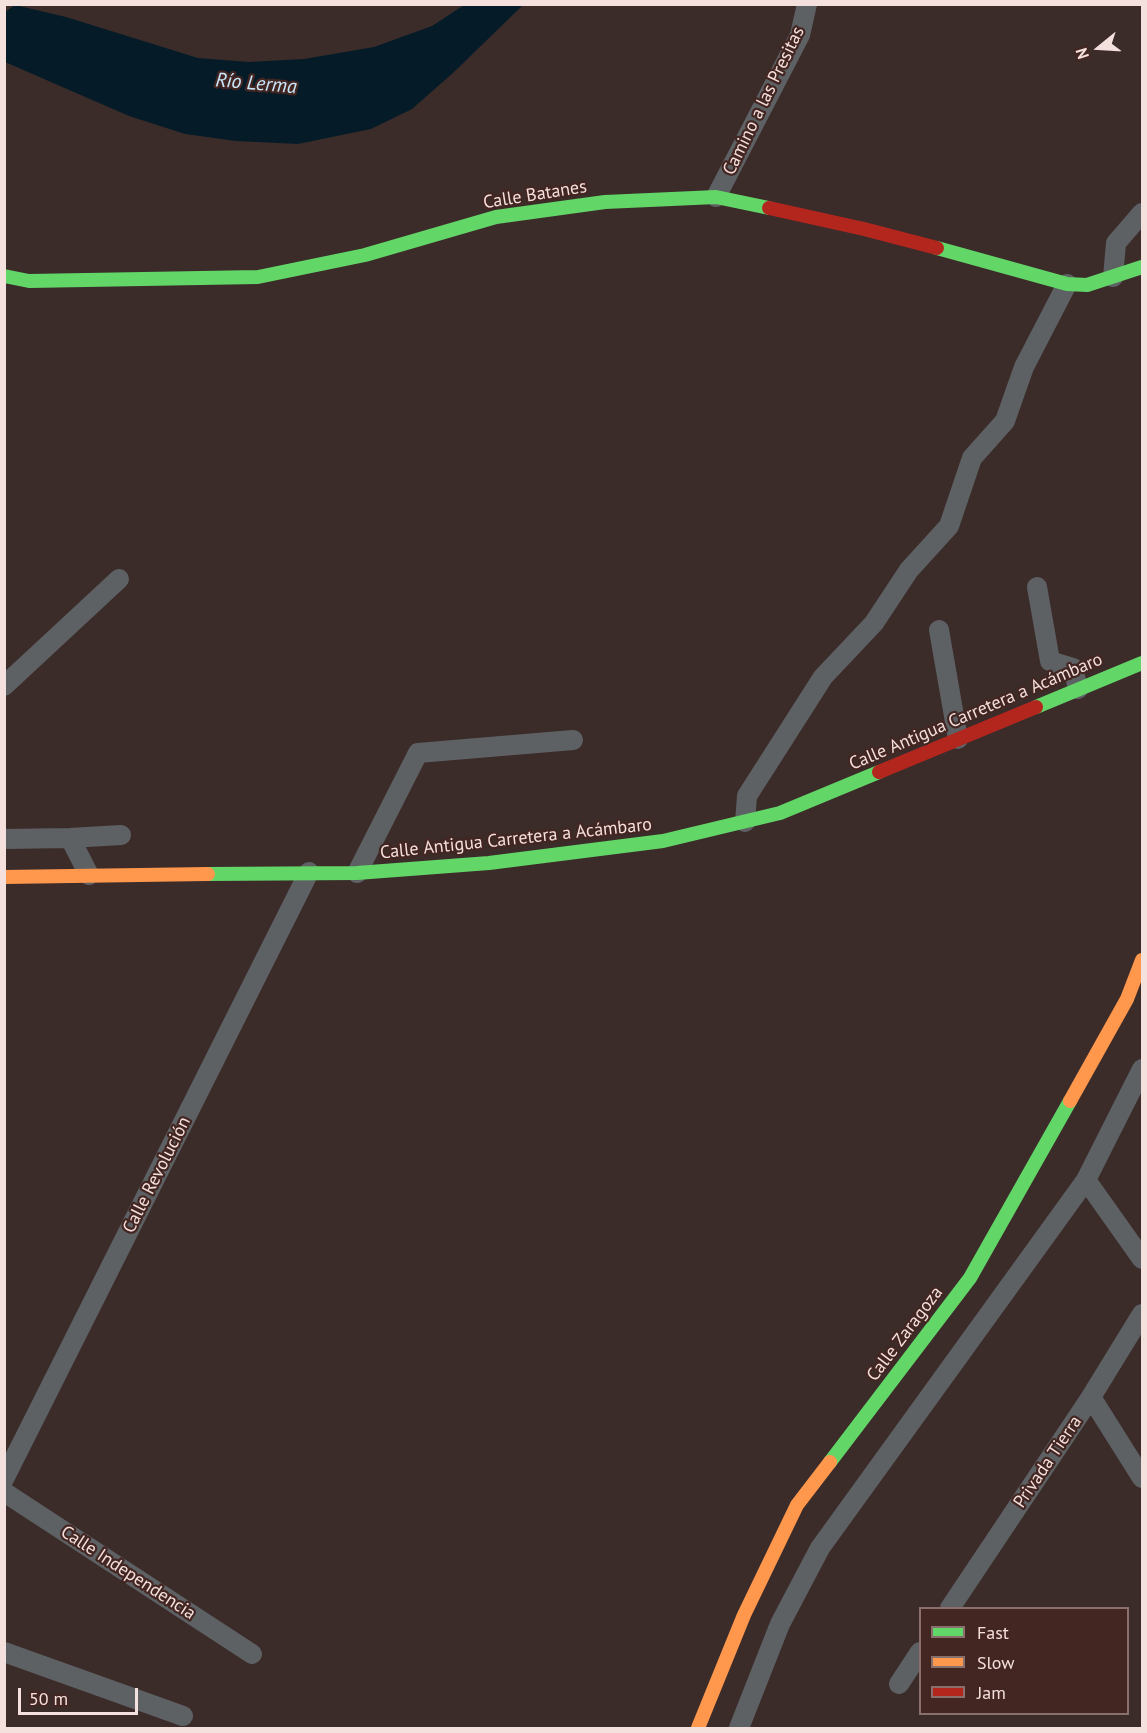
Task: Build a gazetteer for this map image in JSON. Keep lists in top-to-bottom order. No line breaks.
{"streets":{"street":["Camino a las Presitas","Calle Batanes","Calle Antigua Carretera a Acámbaro","Calle Revolución","Calle Zaragoza","Privada Tierra","Calle Independencia"]},"crossings":[["Camino a las Presitas","Calle Batanes"],["Calle Antigua Carretera a Acámbaro","Calle Revolución"]],"water":["Río Lerma"],"legend":["Fast","Slow","Jam"],"scale_bar":"50 m","north":"left"}
